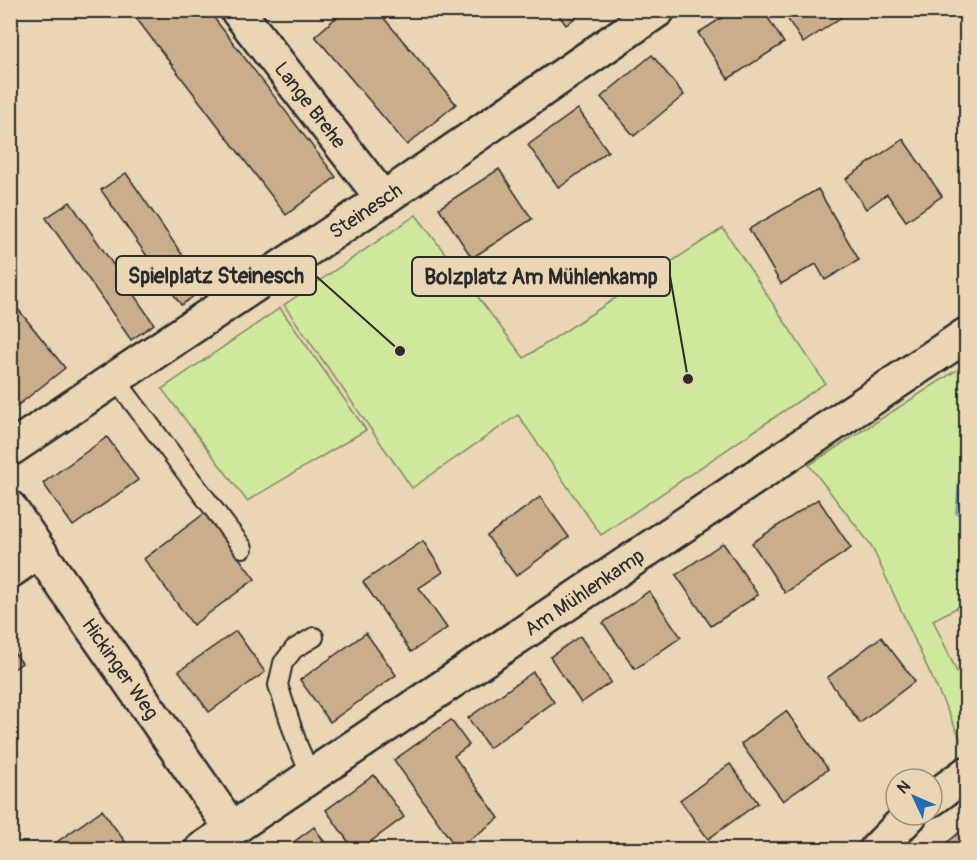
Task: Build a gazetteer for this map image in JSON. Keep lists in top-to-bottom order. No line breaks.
{"streets":{"street":["Lange Brehe","Steinesch","Am Mühlenkamp","Hickinger Weg"]},"crossings":[["Lange Brehe","Steinesch"],["Am Mühlenkamp","Hickinger Weg"]],"places":["Spielplatz Steinesch","Bolzplatz Am Mühlenkamp"],"north":"top left"}
